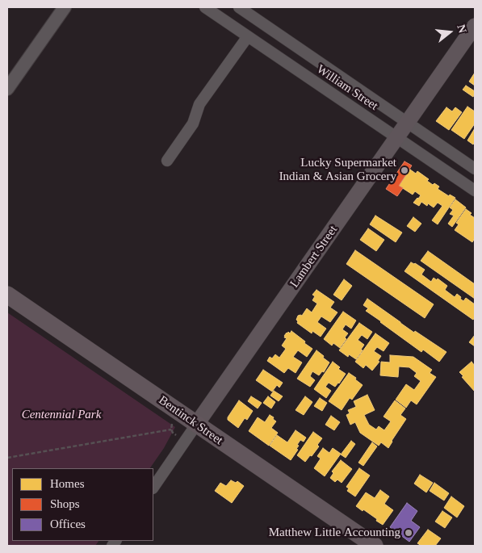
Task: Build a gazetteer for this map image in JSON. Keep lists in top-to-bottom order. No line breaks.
{"streets":{"main road":["Lambert Street","Bentinck Street"],"street":["William Street"]},"crossings":[["William Street","Lambert Street"],["Lambert Street","Bentinck Street"]],"parks":["Centennial Park"],"places":["Lucky Supermarket Indian & Asian Grocery","Matthew Little Accounting"],"legend":["Homes","Shops","Offices"],"north":"right"}
